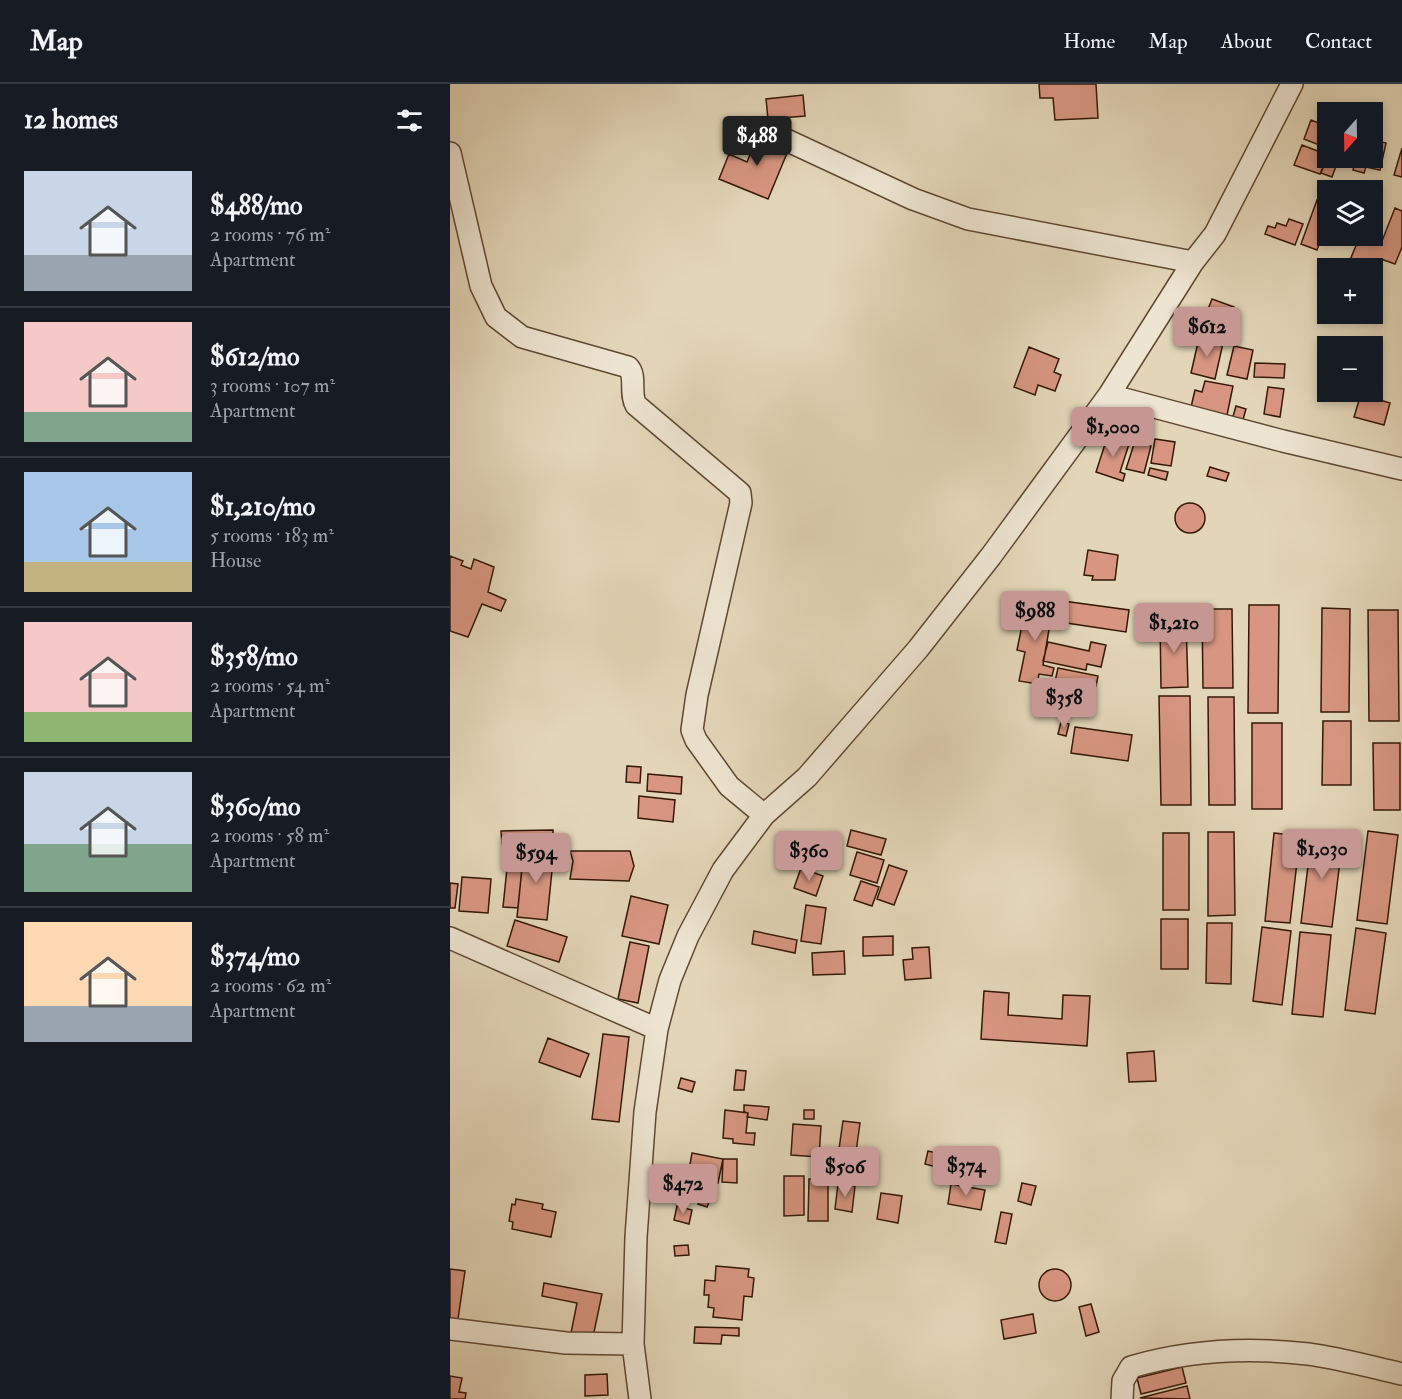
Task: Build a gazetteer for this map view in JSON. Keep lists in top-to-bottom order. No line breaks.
{"north":"bottom","page":{"header":"Map","nav":["Home","Map","About","Contact"],"heading":"12 homes","map_buttons":["+","−"],"price":["$488","$612","$1,000","$988","$1,210","$358","$1,030","$360","$594","$374","$506","$472"],"list":[{"name":"$488/mo","note":"2 rooms · 76 m² · Apartment"},{"name":"$612/mo","note":"3 rooms · 107 m² · Apartment"},{"name":"$1,210/mo","note":"5 rooms · 183 m² · House"},{"name":"$358/mo","note":"2 rooms · 54 m² · Apartment"},{"name":"$360/mo","note":"2 rooms · 58 m² · Apartment"},{"name":"$374/mo","note":"2 rooms · 62 m² · Apartment"}]}}
